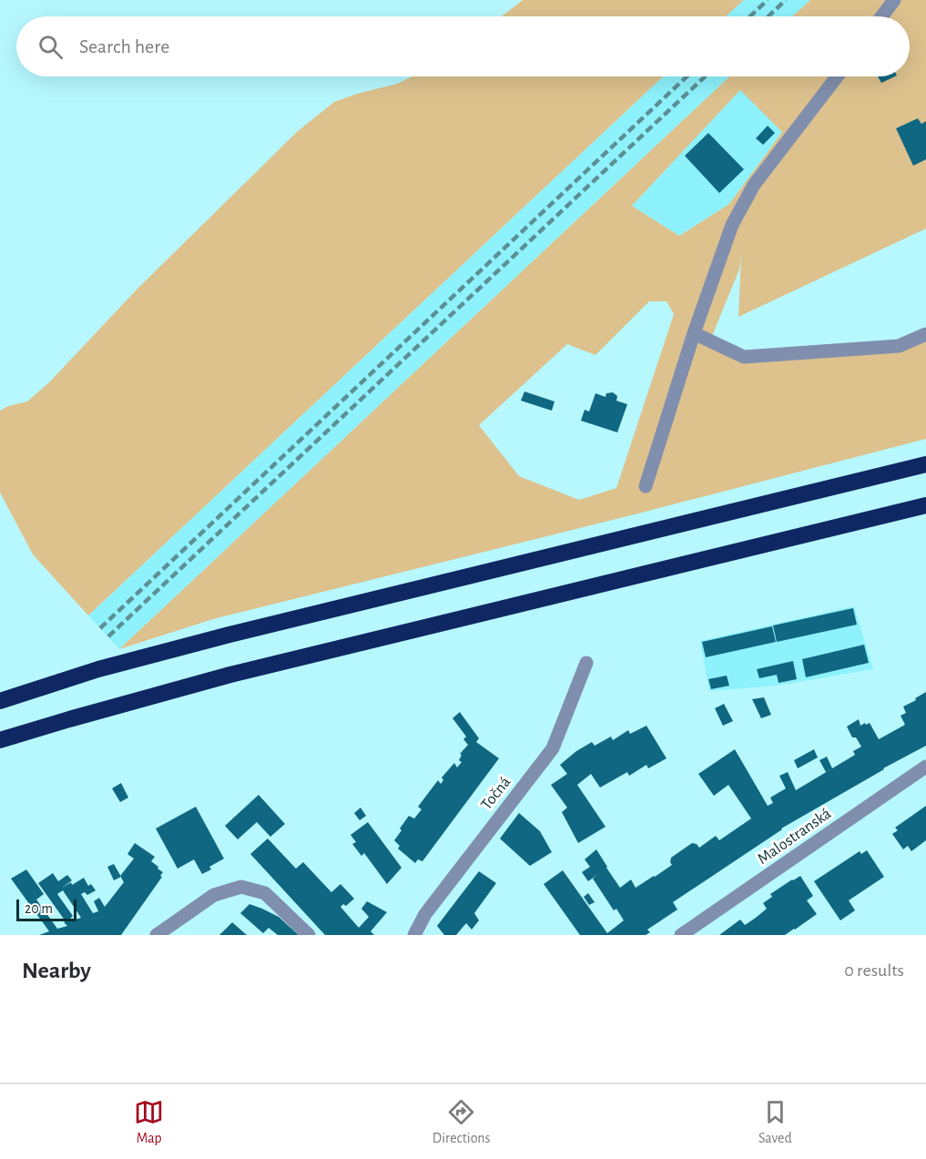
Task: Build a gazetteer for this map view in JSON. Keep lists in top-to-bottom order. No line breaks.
{"streets":{"street":["Točná","Malostranská"]},"scale_bar":"20 m","page":{"search":"Search here","scale":"20 m","heading":["Nearby","0 results"],"nav":["Map","Directions","Saved"]}}
